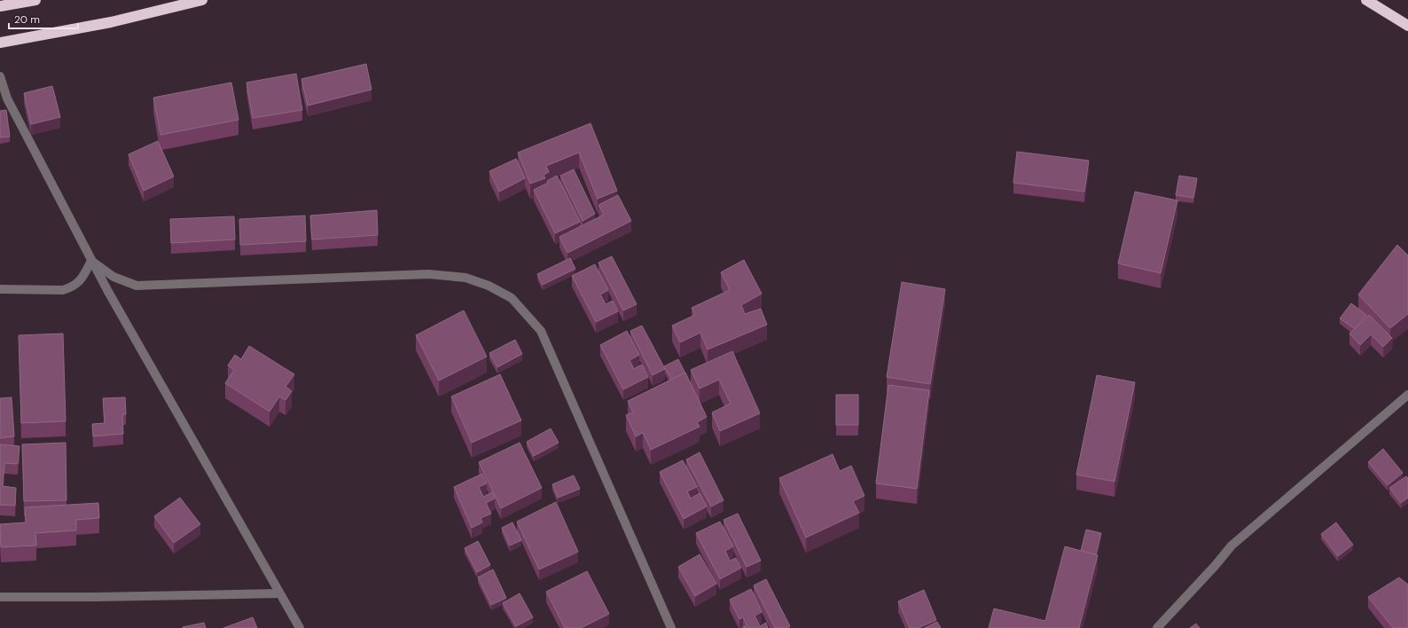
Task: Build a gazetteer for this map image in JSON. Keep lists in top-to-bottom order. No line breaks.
{"scale_bar":"20 m"}
